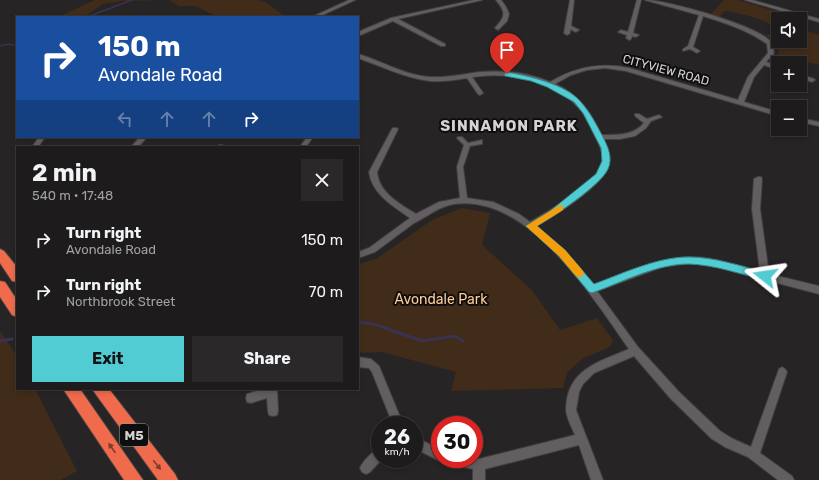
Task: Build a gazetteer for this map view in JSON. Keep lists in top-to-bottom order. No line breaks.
{"streets":{"highway":["M5"],"street":["CITYVIEW ROAD"]},"districts":["SINNAMON PARK"],"parks":["Avondale Park"],"page":{"map_buttons":["+","−"],"turn":["150 m","Avondale Road"],"heading":["2 min","540 m · 17:48"],"list":[{"name":"Turn right","note":"Avondale Road","value":"150 m"},{"name":"Turn right","note":"Northbrook Street","value":"70 m"}],"buttons":["Exit","Share"],"speed":"26 km/h","limit":"30"}}
